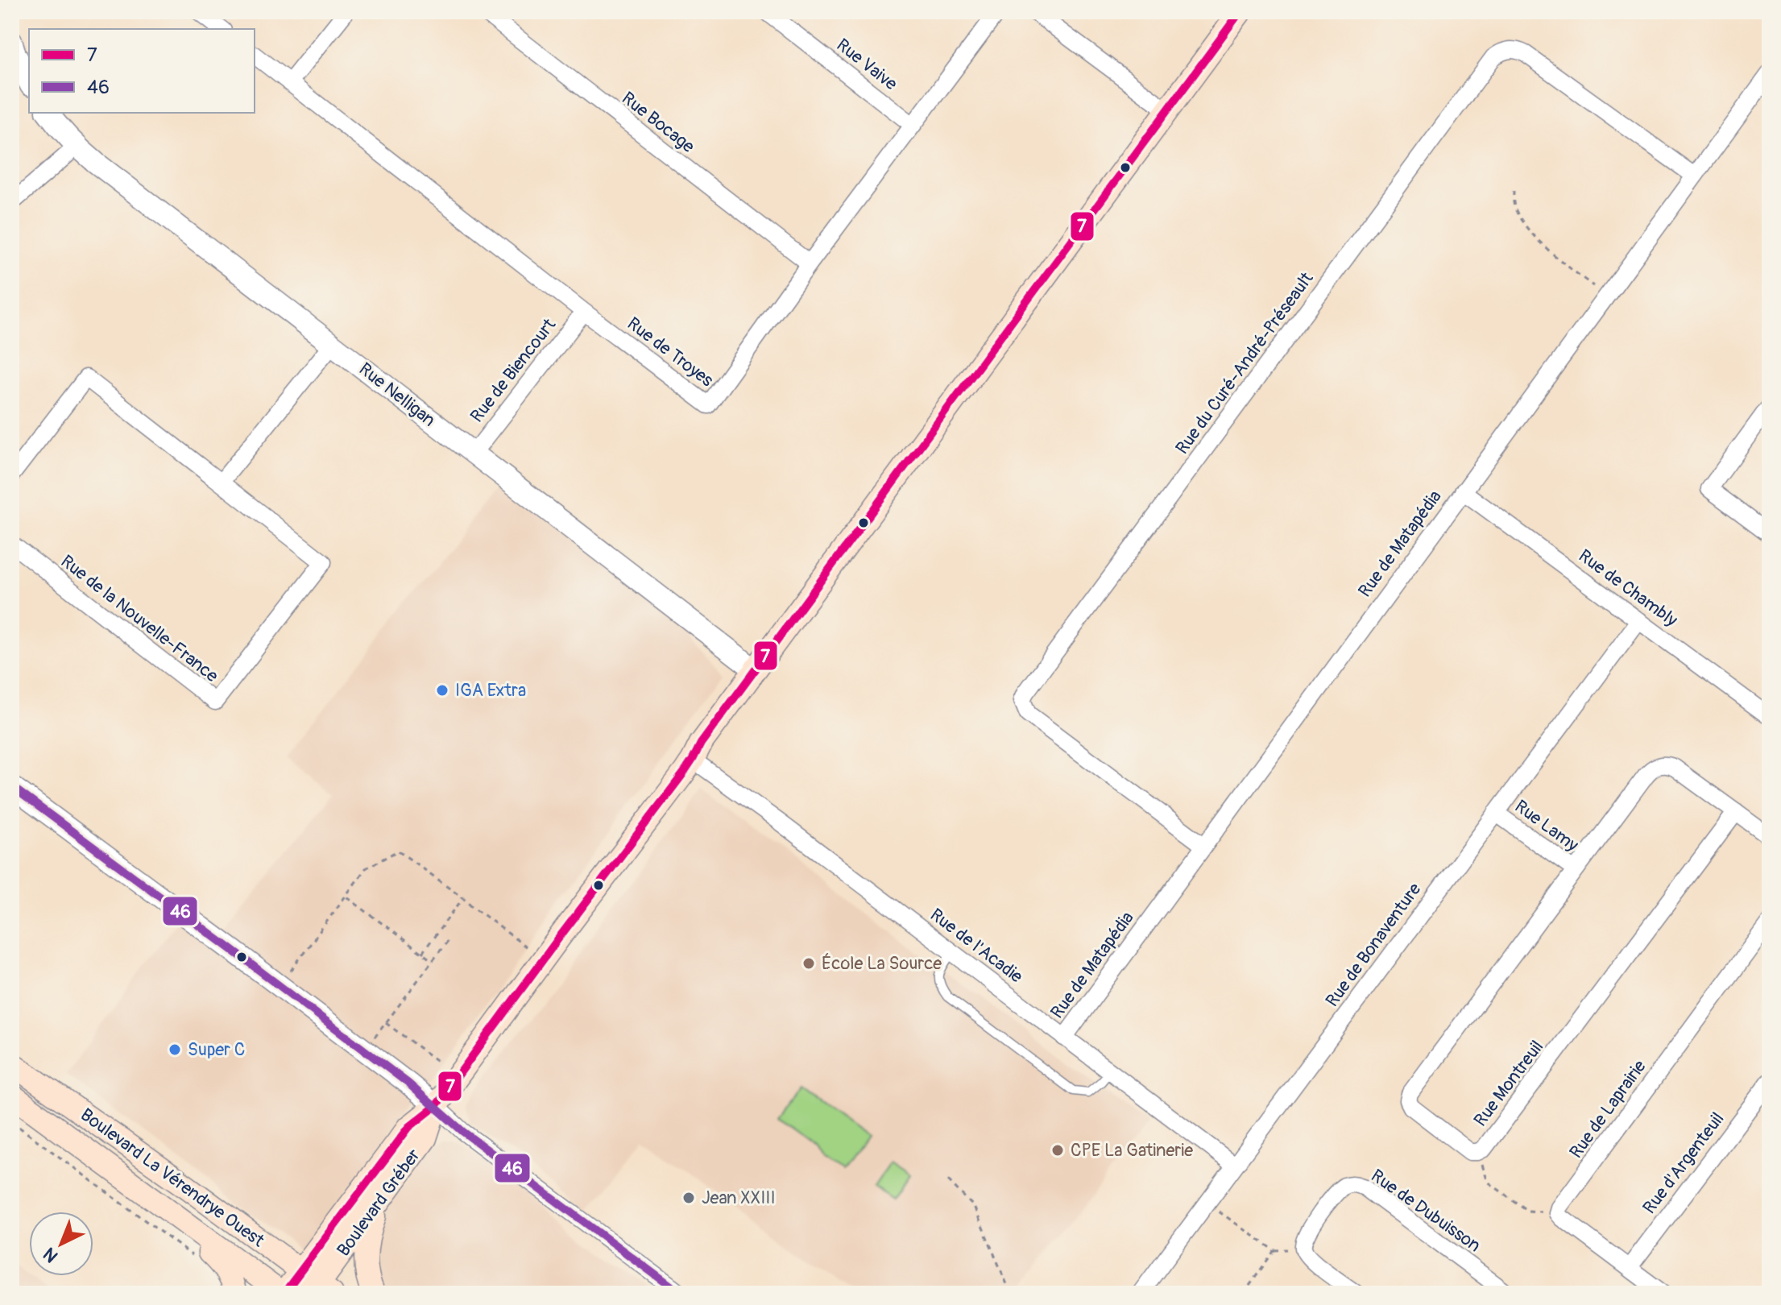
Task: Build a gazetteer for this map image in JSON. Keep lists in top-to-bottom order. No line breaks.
{"streets":{"main road":["Boulevard La Vérendrye Ouest","Boulevard Gréber"],"street":["Rue Vaive","Rue Bocage","Rue de Troyes","Rue du Curé-André-Préseault","Rue de Biencourt","Rue Nelligan","Rue de Matapédia","Rue de Chambly","Rue de la Nouvelle-France","Rue Lamy","Rue de Bonaventure","Rue de l'Acadie","Rue Montreuil","Rue de Laprairie","Rue d'Argenteuil","Rue de Dubuisson"]},"crossings":[["Rue Vaive","Rue de Troyes"],["Rue Bocage","Rue de Troyes"],["Rue de Troyes","Rue de Biencourt"],["Rue du Curé-André-Préseault","Rue de Matapédia"],["Rue de Biencourt","Rue Nelligan"],["Rue Nelligan","Boulevard Gréber"],["Rue de Matapédia","Rue de Chambly"],["Rue de Matapédia","Rue de l'Acadie"],["Rue de Chambly","Rue de Bonaventure"],["Rue Lamy","Rue de Bonaventure"],["Rue Lamy","Rue Montreuil"],["Rue de Bonaventure","Rue de l'Acadie"],["Rue de l'Acadie","Boulevard Gréber"],["Boulevard La Vérendrye Ouest","Boulevard Gréber"]],"places":["IGA Extra","École La Source","Super C","CPE La Gatinerie","Jean XXIII"],"lines":["transit line 7","transit line 46"],"legend":["7","46"],"north":"bottom left"}
